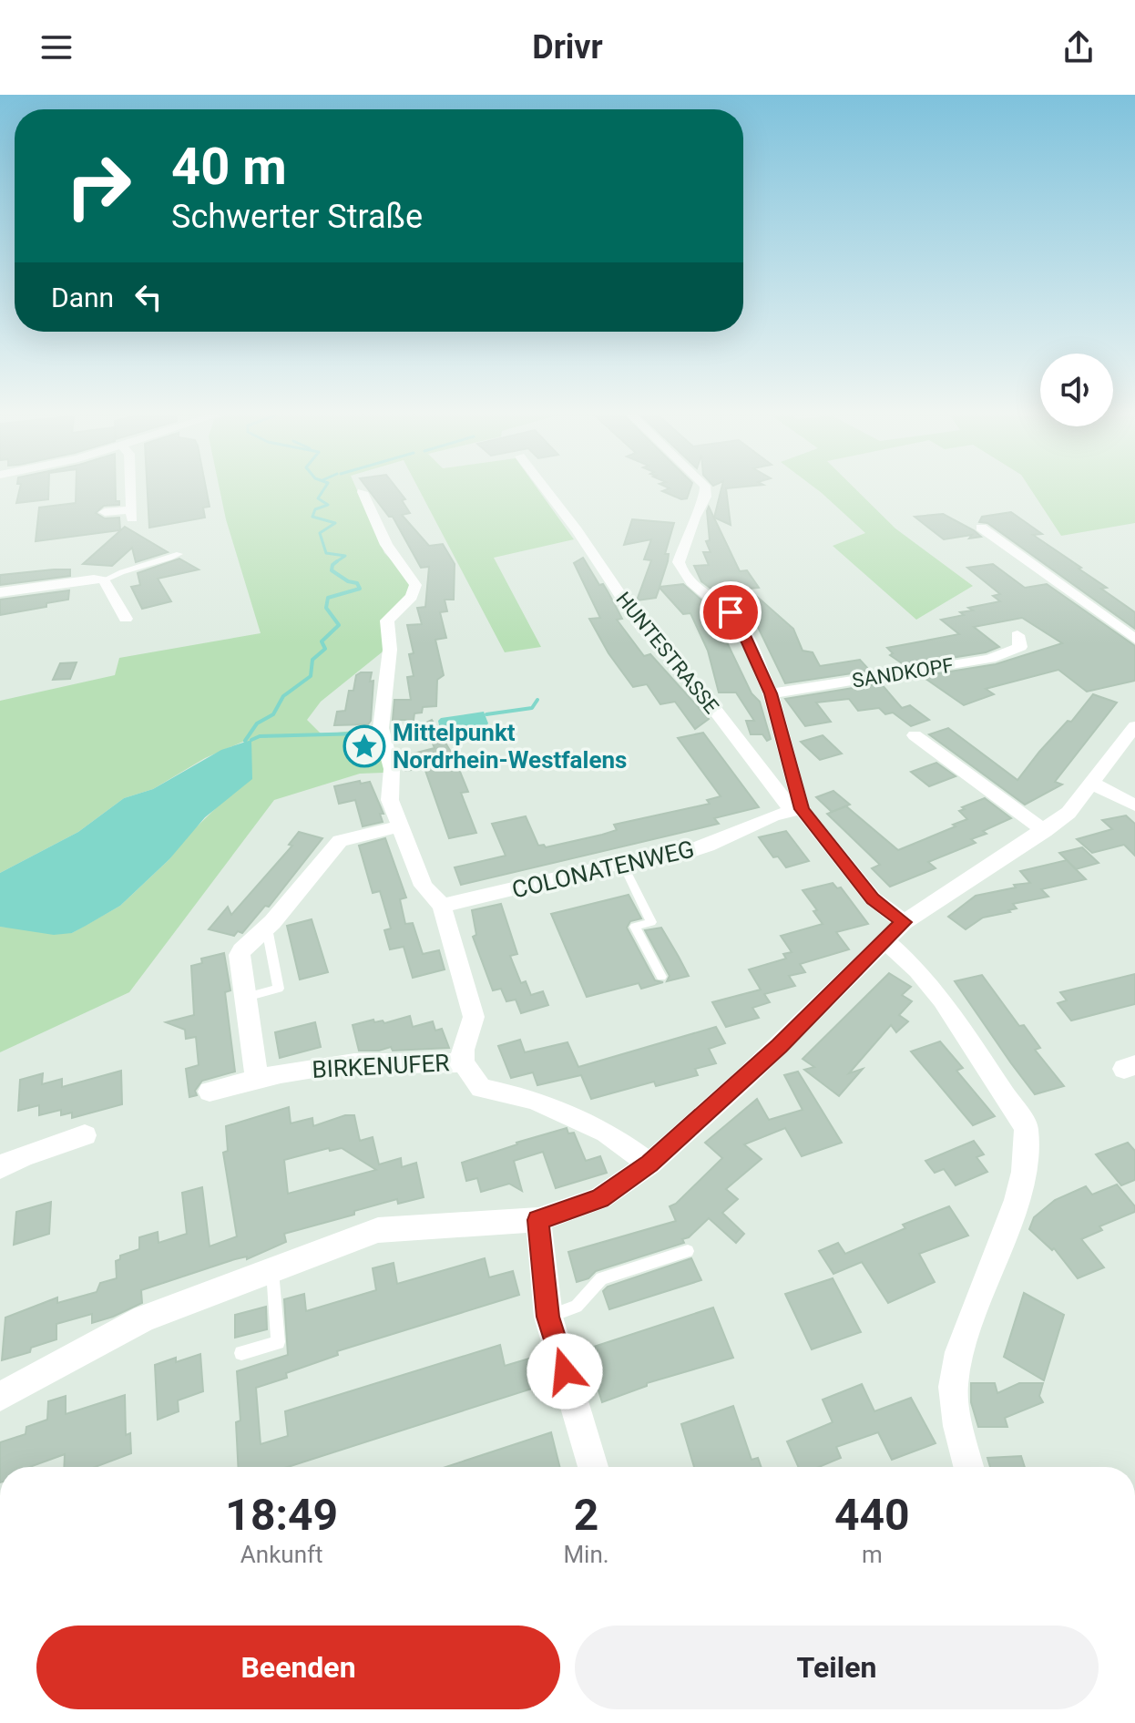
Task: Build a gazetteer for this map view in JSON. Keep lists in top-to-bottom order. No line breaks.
{"streets":{"street":["HUNTESTRASSE","SANDKOPF","COLONATENWEG","BIRKENUFER"]},"crossings":[["HUNTESTRASSE","COLONATENWEG"]],"places":{"place":["Mittelpunkt Nordrhein-Westfalens"]},"page":{"header":"Drivr","turn":["40 m","Schwerter Straße"],"then":"Dann","eta":["18:49","Ankunft","2","Min.","440","m"],"buttons":["Beenden","Teilen"]}}
